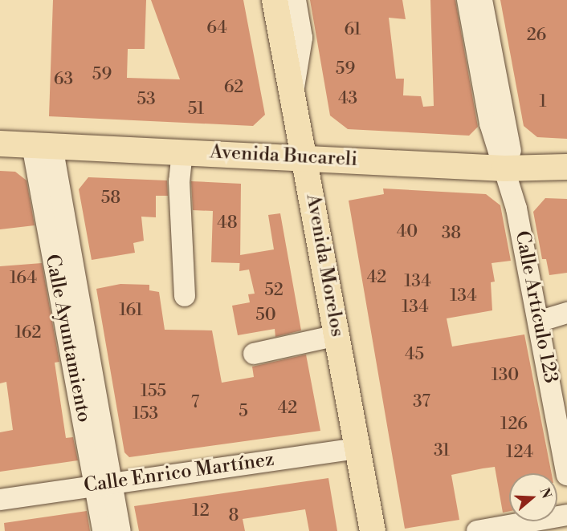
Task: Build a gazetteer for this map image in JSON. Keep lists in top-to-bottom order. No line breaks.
{"streets":{"main road":["Avenida Bucareli","Avenida Morelos"],"street":["Calle Artículo 123","Calle Enrico Martínez"]},"crossings":[["Avenida Bucareli","Avenida Morelos"],["Avenida Bucareli","Calle Artículo 123"],["Avenida Morelos","Calle Enrico Martínez"]],"house_numbers":["64","61","26","59","59","63","62","43","53","1","51","58","48","40","38","42","164","134","52","134","134","161","50","162","45","130","155","37","7","42","5","153","126","31","124","12","8"],"north":"right"}
